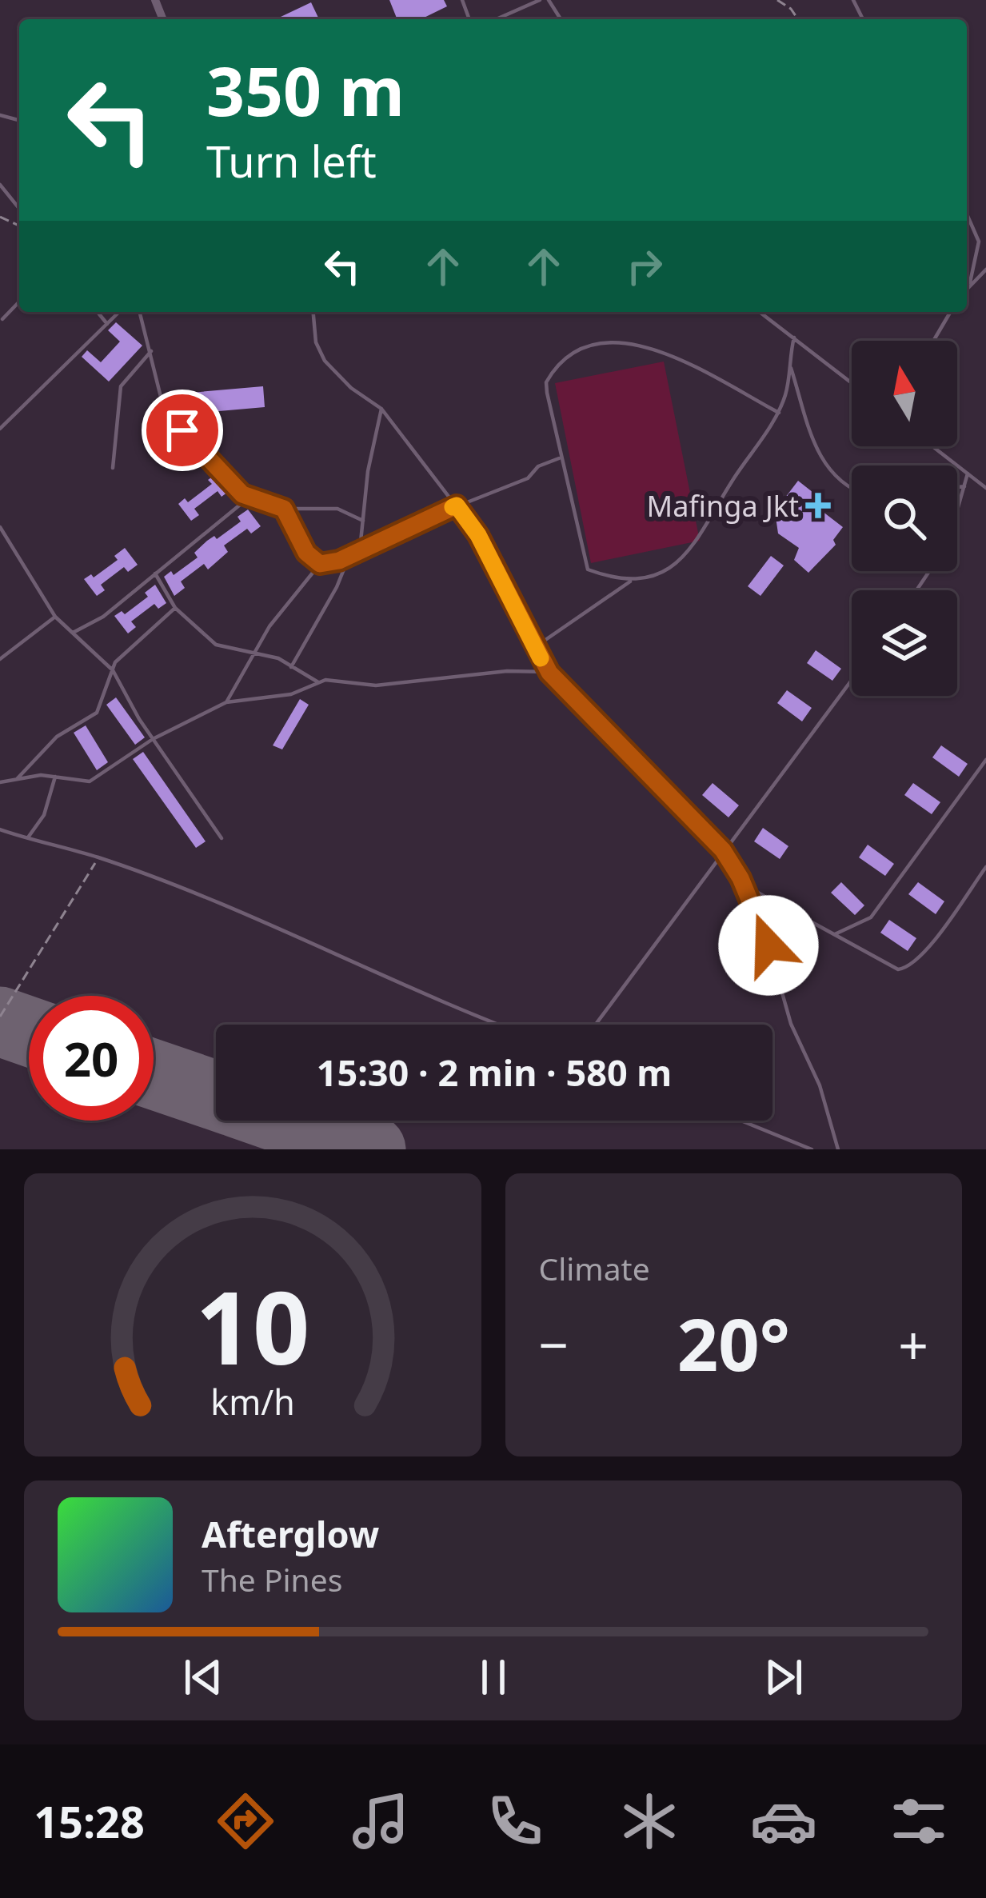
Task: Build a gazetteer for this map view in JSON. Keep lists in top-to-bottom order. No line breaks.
{"places":{"health":["Mafinga Jkt"]},"north":"top","page":{"turn":["350 m","Turn left"],"limit":"20","trip":"15:30 · 2 min · 580 m","tile":"Climate","heat":["−","20°","+"],"song":["Afterglow","The Pines"],"tabs":"15:28","gauge":["10","km/h"]}}
